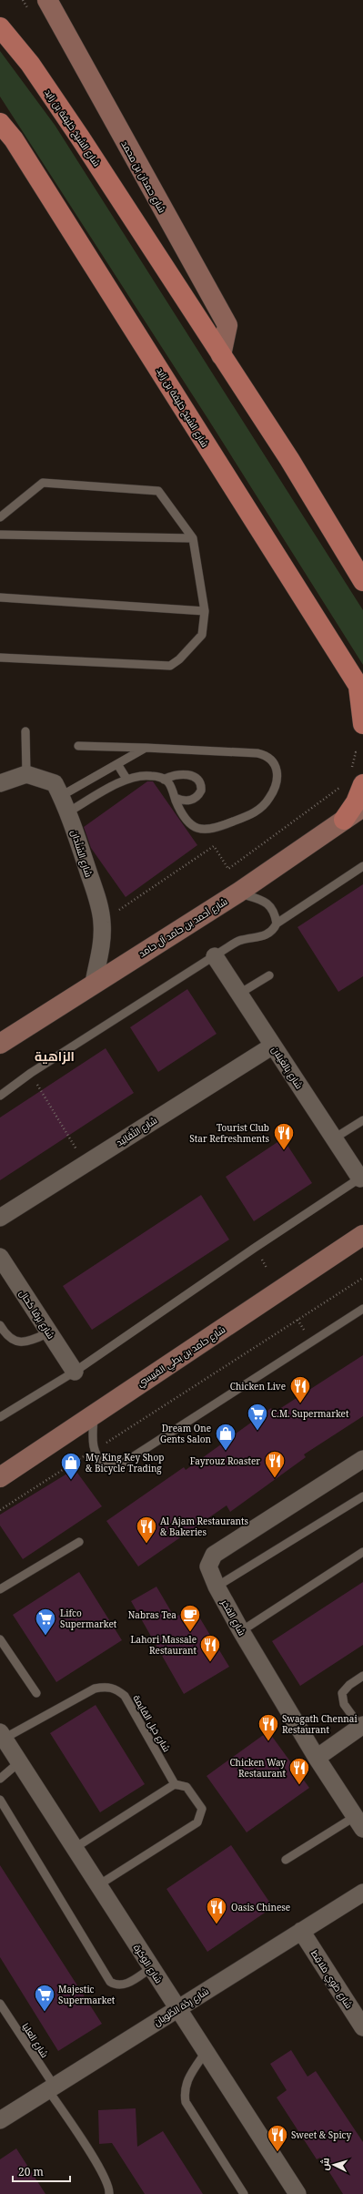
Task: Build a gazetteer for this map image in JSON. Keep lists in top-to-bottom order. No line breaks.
{"streets":{"main road":["شارع الشيخ خليفة بن زايد","شارع حمدان بن محمد","شارع أحمد بن حامد آل حامد","شارع حامد بن بطي القبيسي"],"street":["شارع السِّنْدان","شارع بِالغَيلان","شارع التَّقَالِيد","شارع بَرقا كحال","شارع الفخر","شارع الوَكرة","شارع طَوِي مَلاقِط","شارع رِدَّة الطِّويان"],"lane":["شارع حَبل القايمة","شارع العليا"]},"crossings":[["شارع الشيخ خليفة بن زايد","شارع حمدان بن محمد"],["شارع السِّنْدان","شارع أحمد بن حامد آل حامد"],["شارع بِالغَيلان","شارع التَّقَالِيد"],["شارع حَبل القايمة","شارع الوَكرة"],["شارع الوَكرة","شارع رِدَّة الطِّويان"],["شارع طَوِي مَلاقِط","شارع رِدَّة الطِّويان"],["شارع رِدَّة الطِّويان","شارع العليا"]],"districts":["الزاهية"],"places":{"restaurant":["Tourist Club Star Refreshments","Chicken Live","Fayrouz Roaster","Al Ajam Restaurants & Bakeries","Lahori Massale Restaurant","Swagath Chennai Restaurant","Chicken Way Restaurant","Oasis Chinese","Sweet & Spicy"],"supermarket":["C.M. Supermarket","Lifco Supermarket","Majestic Supermarket"],"shop":["Dream One Gents Salon","My King Key Shop & Bicycle Trading"],"cafe":["Nabras Tea"]},"scale_bar":"20 m","north":"left"}
